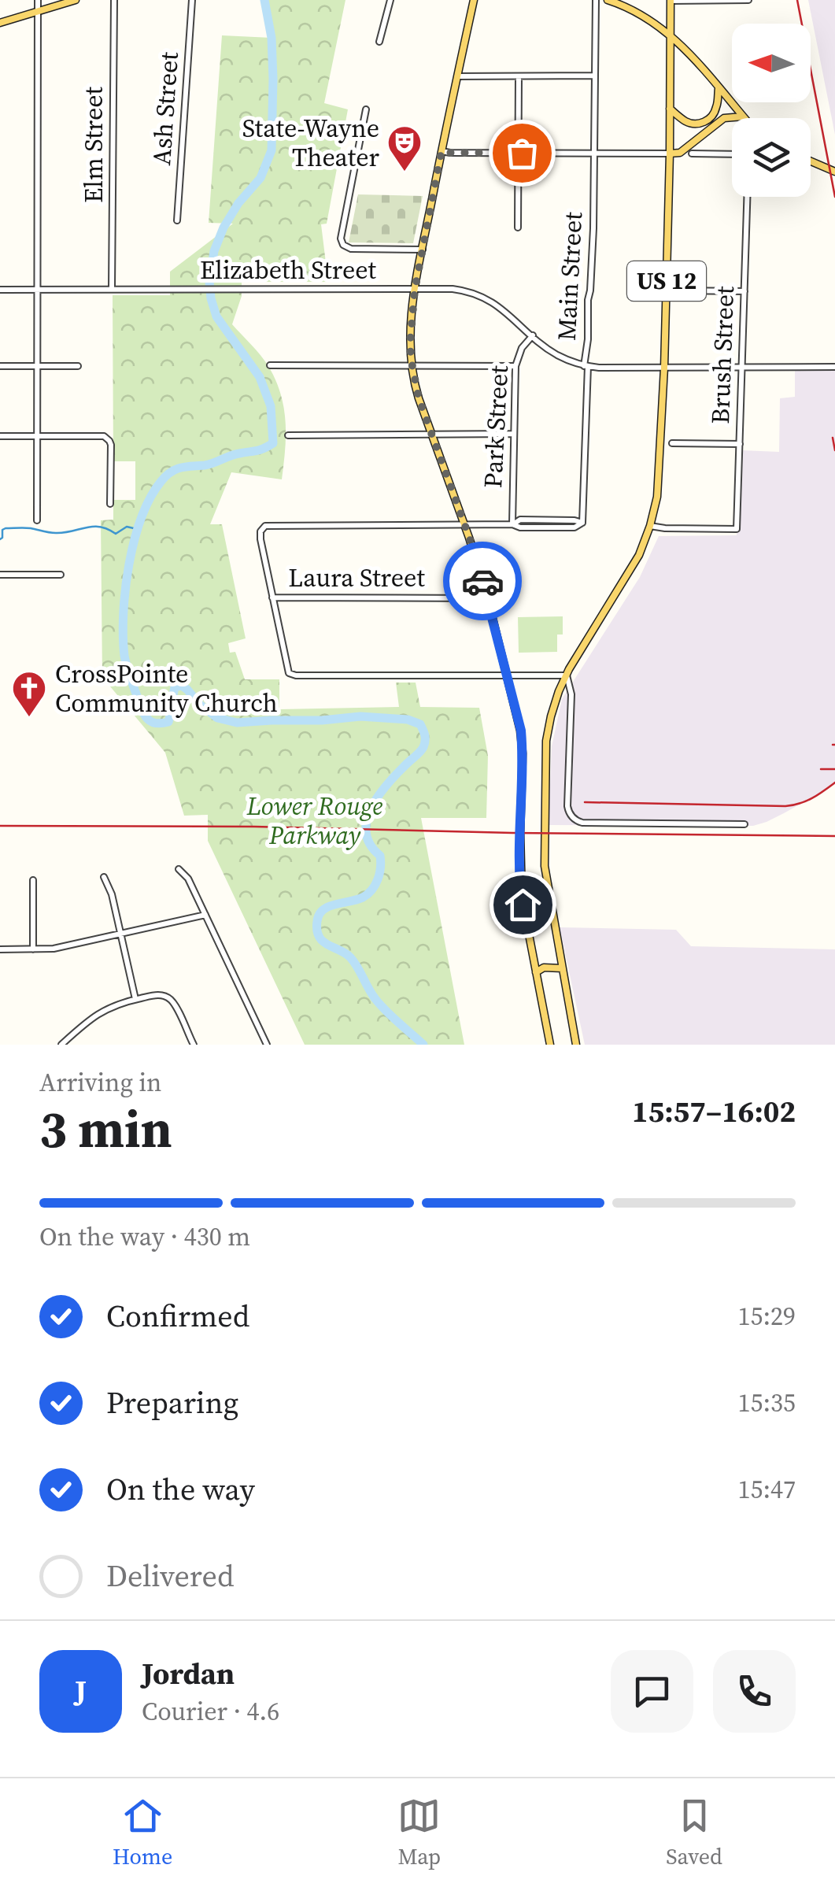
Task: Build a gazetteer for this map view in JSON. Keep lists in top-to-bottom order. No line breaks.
{"streets":{"main road":["US 12"],"street":["Ash Street","Elm Street","Elizabeth Street","Main Street","Brush Street","Park Street","Laura Street"]},"crossings":[["Elm Street","Elizabeth Street"],["Elizabeth Street","Main Street"],["Elizabeth Street","US 12"],["Elizabeth Street","Brush Street"],["Elizabeth Street","Park Street"],["Main Street","Park Street"],["US 12","Brush Street"]],"parks":["Lower Rouge Parkway"],"places":{"theatre":["State-Wayne Theater"],"church":["CrossPointe Community Church"]},"north":"left","page":{"heading":["3 min","Arriving in","15:57–16:02"],"panel":["Jordan","Courier · 4.6"],"bar":"On the way · 430 m","list":[["Confirmed","15:29"],["Preparing","15:35"],["On the way","15:47"],"Delivered"],"round":"J","tabs":["Home","Map","Saved"]}}
